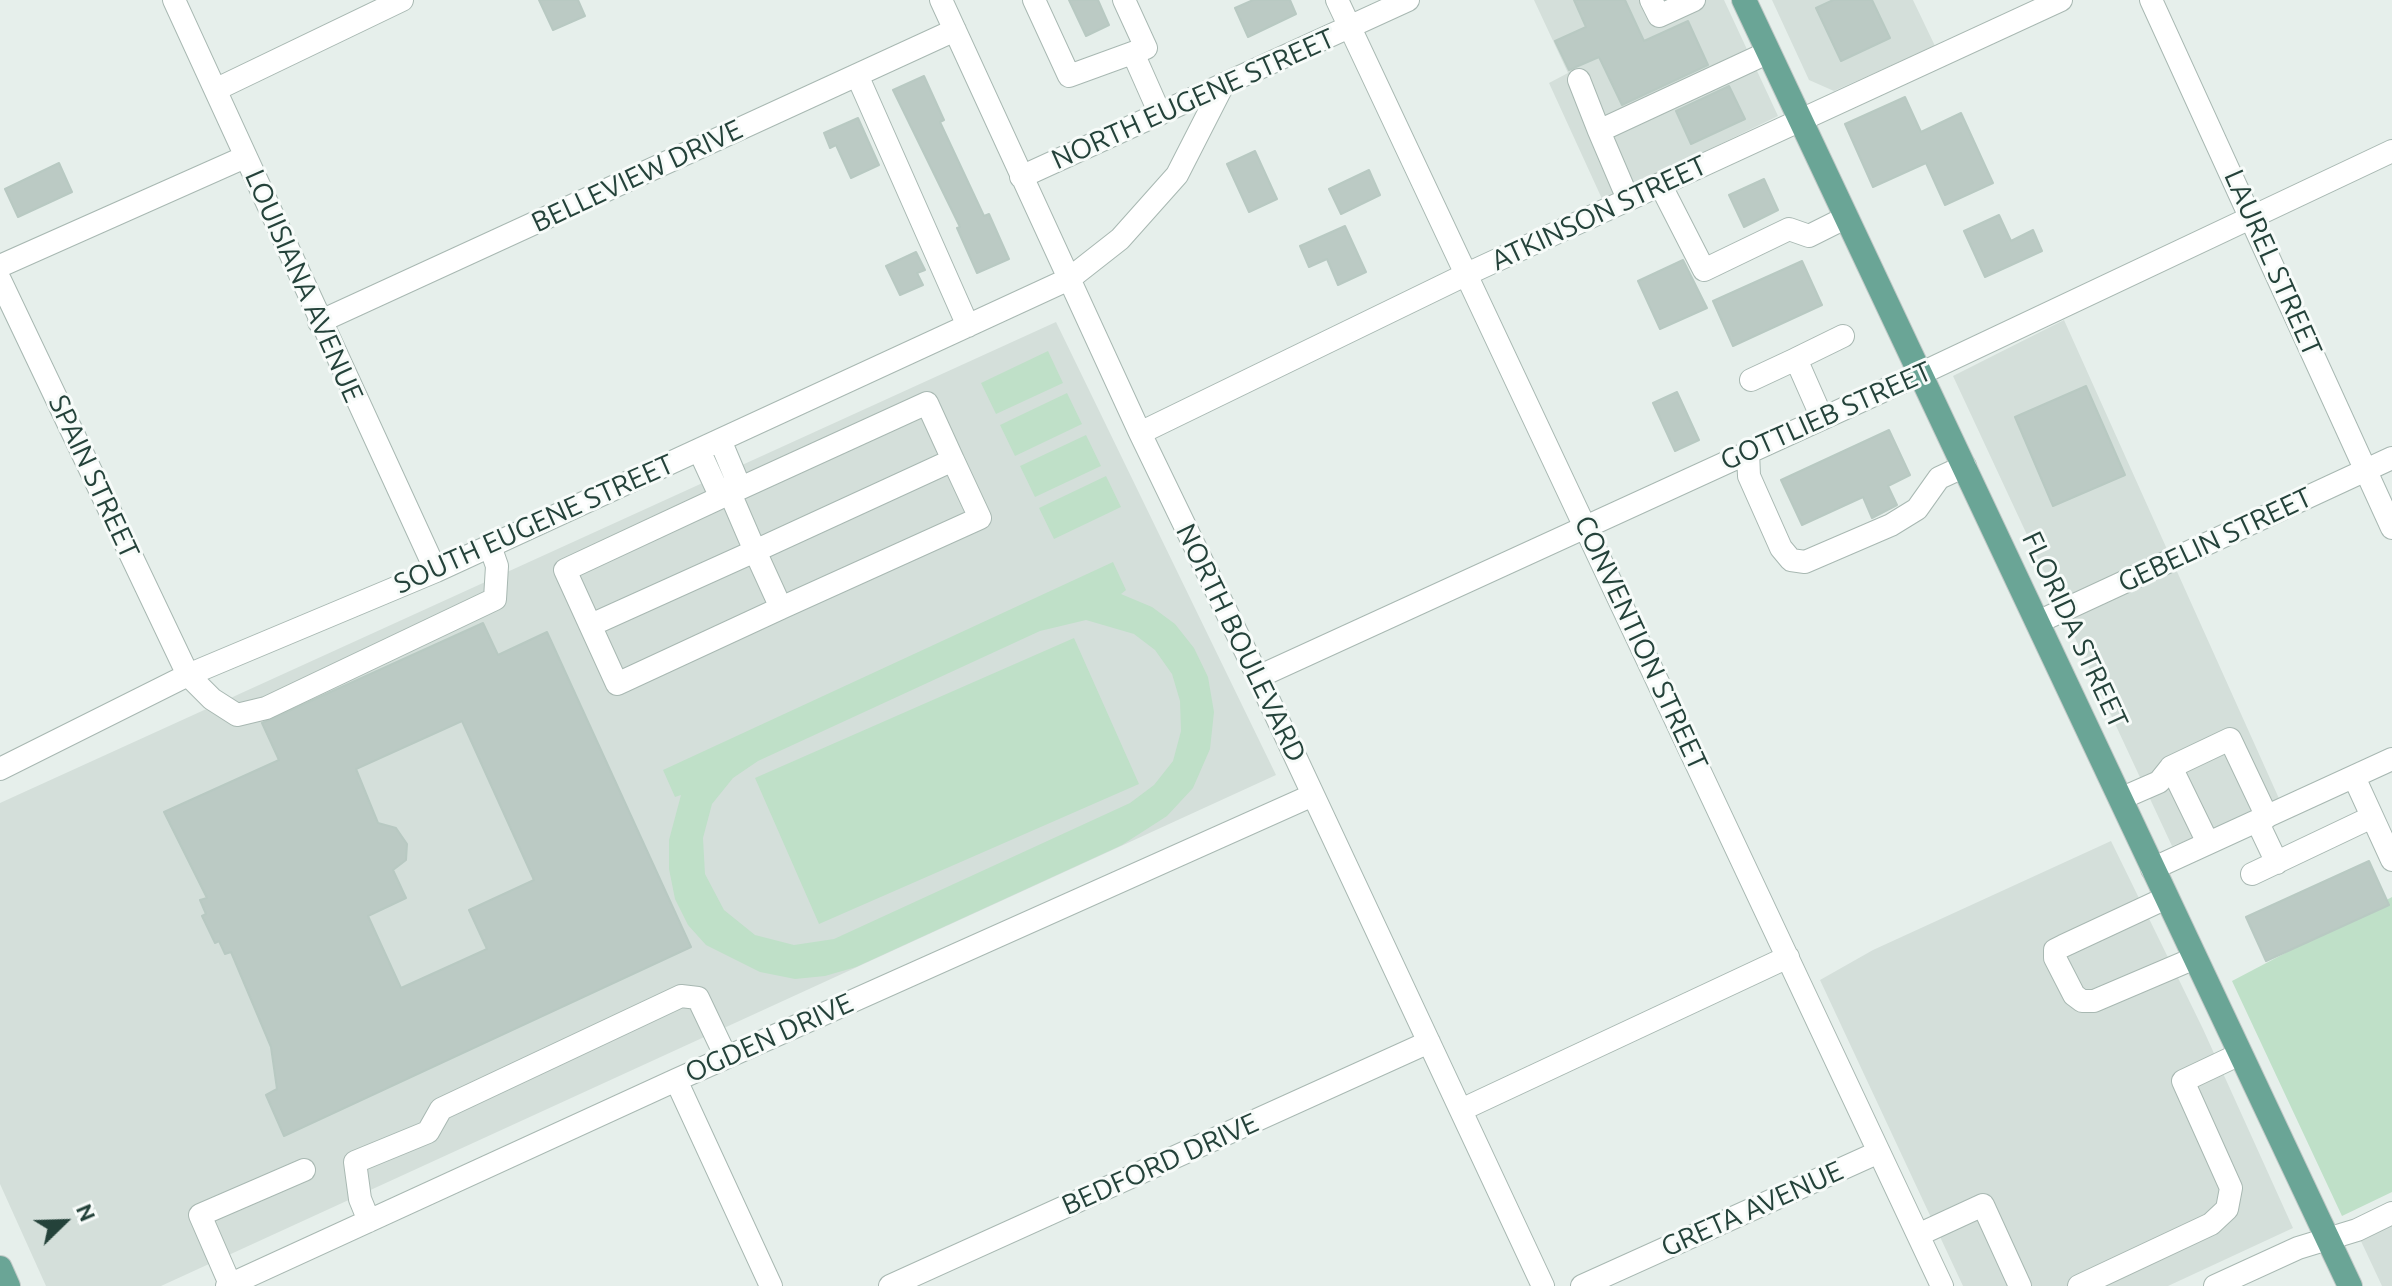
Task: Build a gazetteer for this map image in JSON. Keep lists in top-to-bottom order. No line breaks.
{"streets":{"main road":["FLORIDA STREET"],"street":["NORTH EUGENE STREET","BELLEVIEW DRIVE","ATKINSON STREET","LAUREL STREET","LOUISIANA AVENUE","GOTTLIEB STREET","SPAIN STREET","SOUTH EUGENE STREET","GEBELIN STREET","NORTH BOULEVARD","CONVENTION STREET","OGDEN DRIVE","BEDFORD DRIVE","GRETA AVENUE"]},"crossings":[["NORTH EUGENE STREET","SOUTH EUGENE STREET"],["NORTH EUGENE STREET","NORTH BOULEVARD"],["NORTH EUGENE STREET","CONVENTION STREET"],["BELLEVIEW DRIVE","LOUISIANA AVENUE"],["BELLEVIEW DRIVE","NORTH BOULEVARD"],["ATKINSON STREET","FLORIDA STREET"],["ATKINSON STREET","NORTH BOULEVARD"],["ATKINSON STREET","CONVENTION STREET"],["LAUREL STREET","GOTTLIEB STREET"],["LAUREL STREET","GEBELIN STREET"],["LOUISIANA AVENUE","SOUTH EUGENE STREET"],["GOTTLIEB STREET","FLORIDA STREET"],["GOTTLIEB STREET","NORTH BOULEVARD"],["GOTTLIEB STREET","CONVENTION STREET"],["SPAIN STREET","SOUTH EUGENE STREET"],["SOUTH EUGENE STREET","NORTH BOULEVARD"],["GEBELIN STREET","FLORIDA STREET"],["NORTH BOULEVARD","OGDEN DRIVE"],["NORTH BOULEVARD","BEDFORD DRIVE"],["CONVENTION STREET","GRETA AVENUE"]],"north":"top right"}
